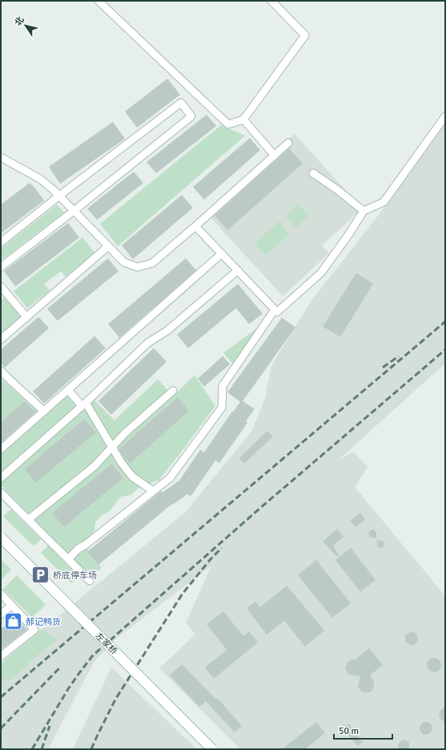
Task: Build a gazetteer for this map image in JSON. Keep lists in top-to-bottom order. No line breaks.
{"streets":{"main road":["左家桥"]},"places":{"parking":["桥底停车场"],"shop":["郝记鸭货"]},"scale_bar":"50 m","north":"top left"}
